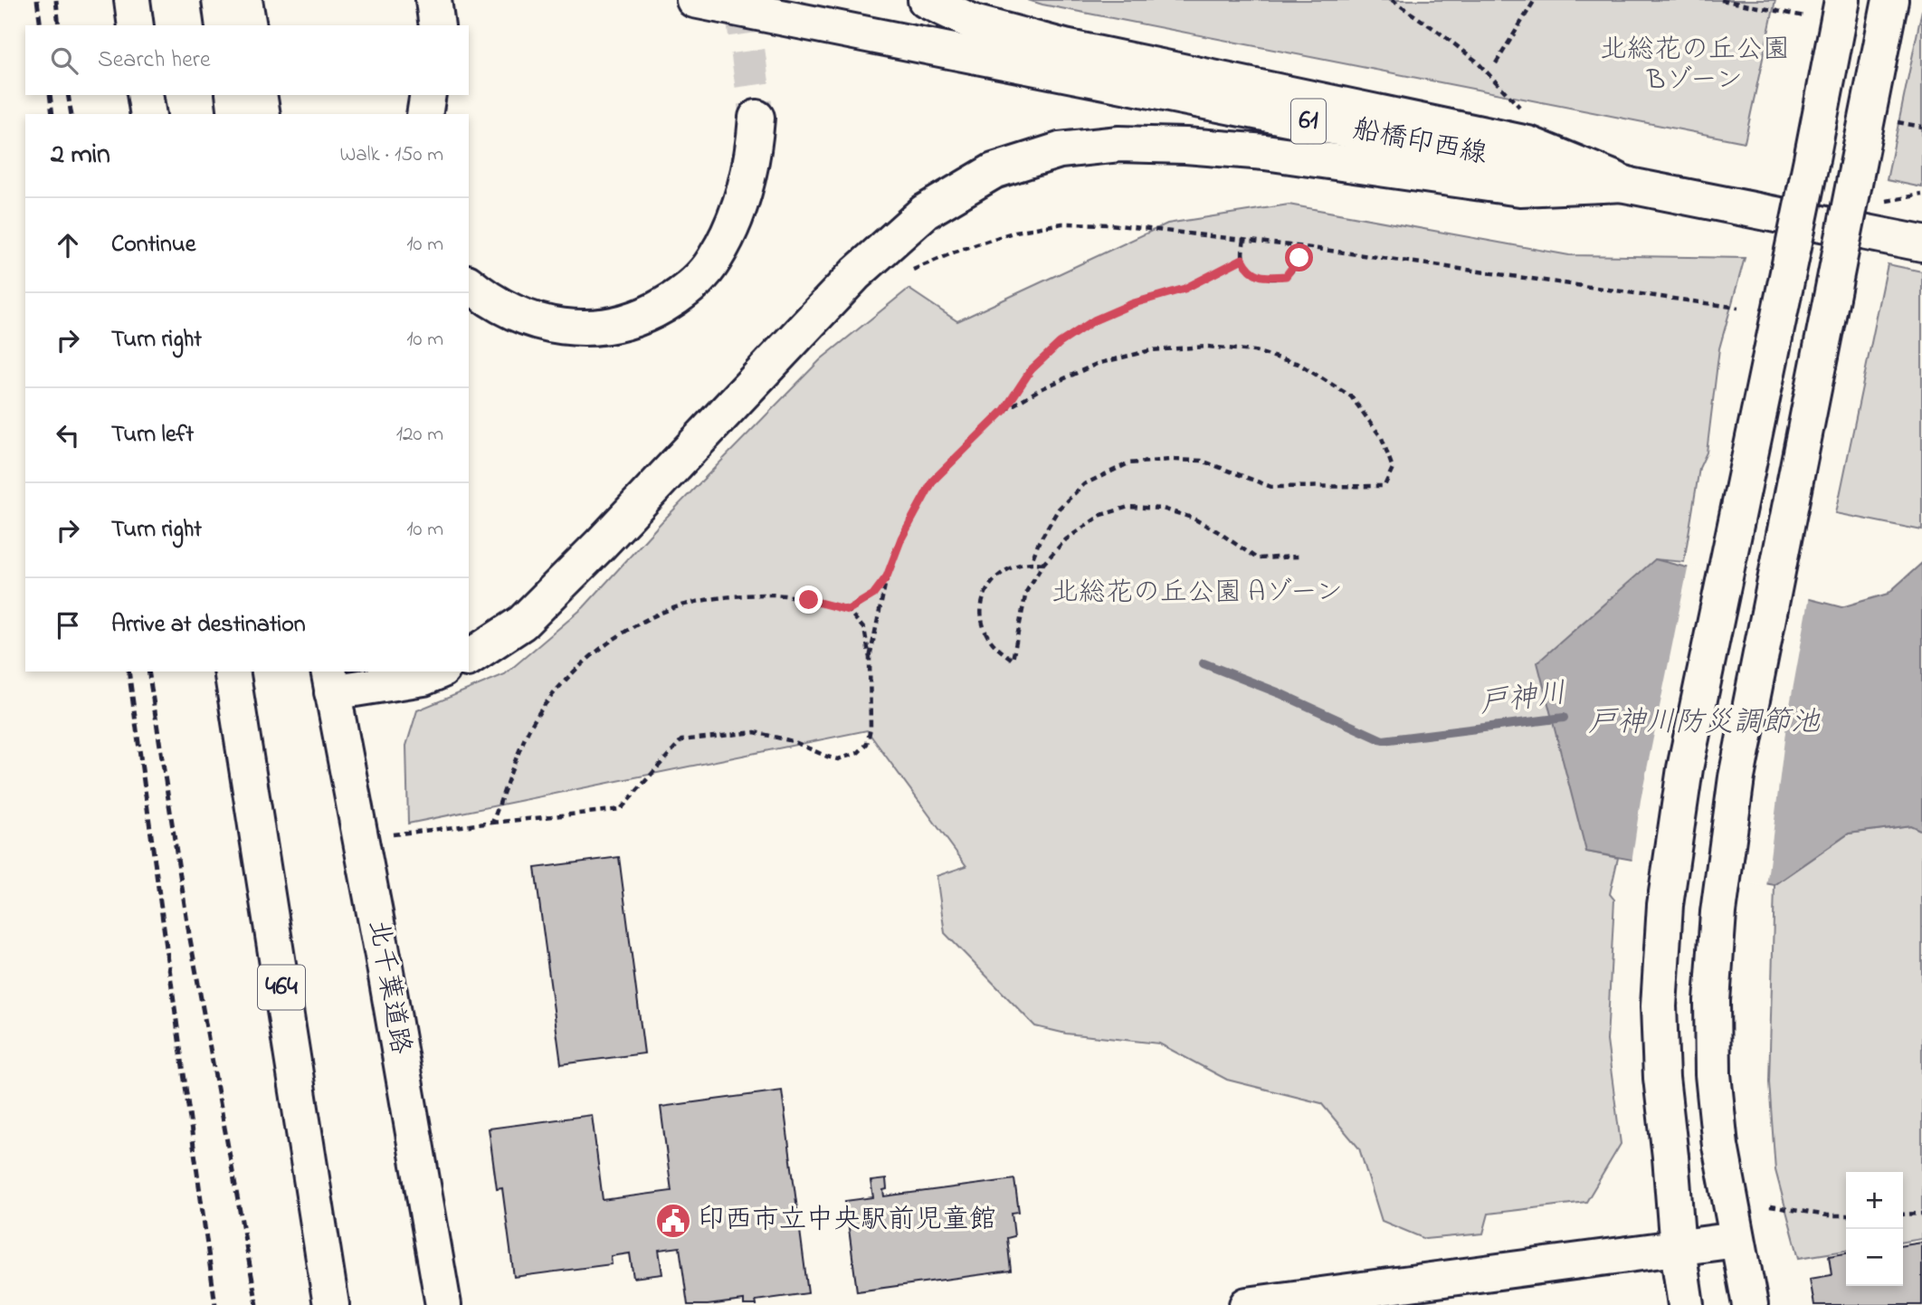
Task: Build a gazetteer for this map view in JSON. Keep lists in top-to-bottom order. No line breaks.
{"streets":{"main road":["61","船橋印西線","464","北千葉道路"]},"water":["戸神川","戸神川防災調節池"],"parks":["北総花の丘公園 Bゾーン","北総花の丘公園 Aゾーン"],"places":{"public building":["印西市立中央駅前児童館"]},"page":{"search":"Search here","heading":["2 min","Walk · 150 m"],"list":[["Continue","10 m"],["Turn right","10 m"],["Turn left","120 m"],["Turn right","10 m"],"Arrive at destination"],"map_buttons":["+","−"]}}
